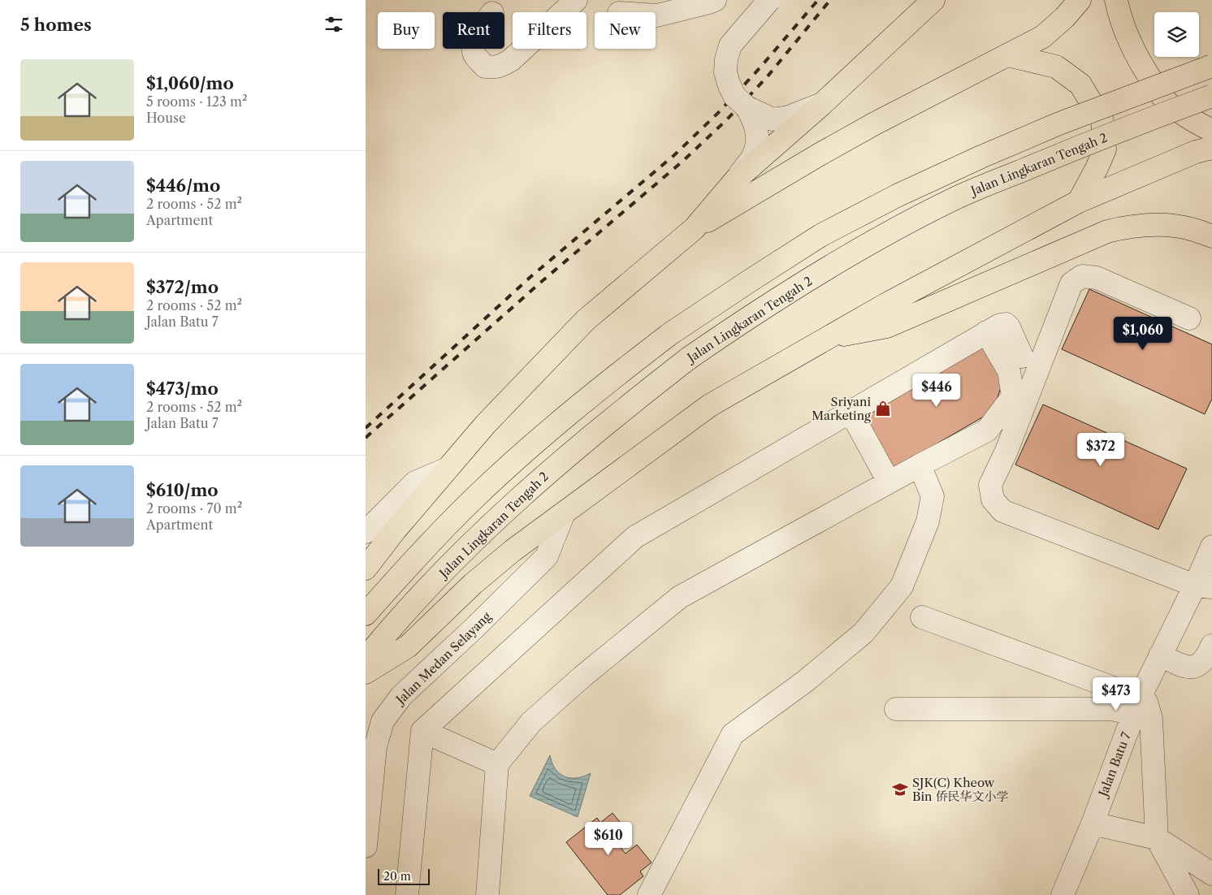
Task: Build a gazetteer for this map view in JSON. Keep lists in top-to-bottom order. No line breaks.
{"streets":{"highway":["Jalan Lingkaran Tengah 2"],"street":["Jalan Medan Selayang","Jalan Batu 7"]},"places":{"shop":["Sriyani Marketing"],"school or university":["SJK(C) Kheow Bin 侨民华文小学"]},"scale_bar":"20 m","page":{"heading":"5 homes","chip":["Buy","Rent","Filters","New"],"list":[{"name":"$1,060/mo","note":"5 rooms · 123 m² · House"},{"name":"$446/mo","note":"2 rooms · 52 m² · Apartment"},{"name":"$372/mo","note":"2 rooms · 52 m² · Jalan Batu 7"},{"name":"$473/mo","note":"2 rooms · 52 m² · Jalan Batu 7"},{"name":"$610/mo","note":"2 rooms · 70 m² · Apartment"}],"price":["$1,060","$446","$372","$473","$610"],"scale":"20 m"}}
